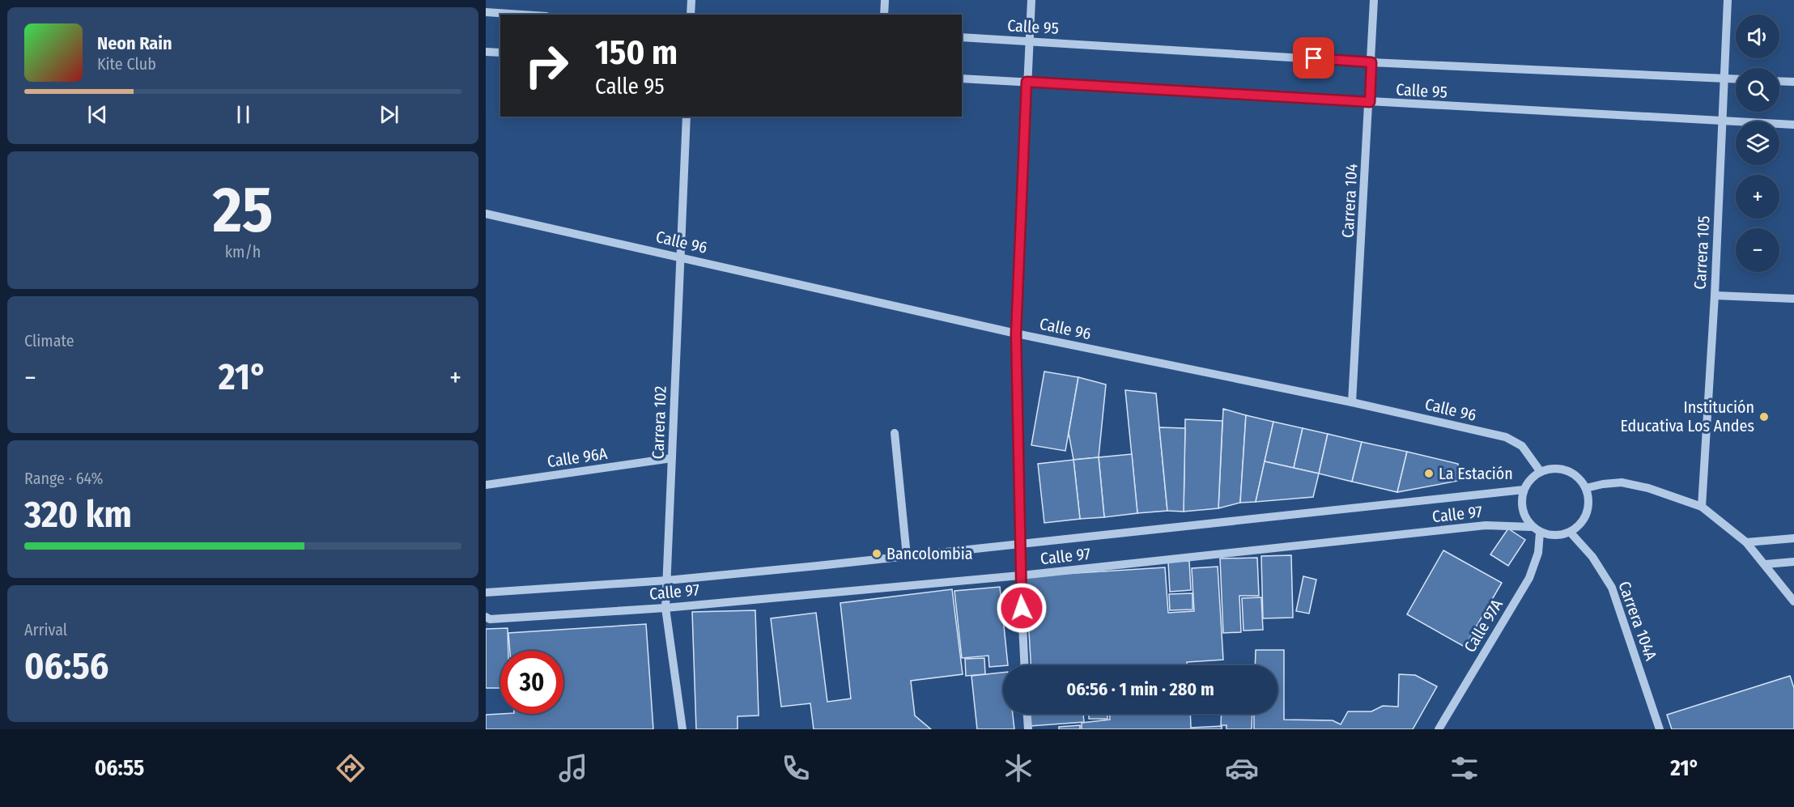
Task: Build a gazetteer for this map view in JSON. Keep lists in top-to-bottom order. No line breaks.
{"streets":{"street":["Calle 95","Carrera 104","Calle 96","Carrera 105","Carrera 102","Calle 96A","Calle 97","Carrera 104A","Calle 97A"]},"crossings":[["Calle 95","Carrera 104"],["Calle 95","Carrera 105"],["Carrera 104","Calle 96"],["Calle 96","Carrera 102"],["Calle 96","Calle 97"],["Calle 96","Carrera 104A"],["Calle 96","Calle 97A"],["Carrera 102","Calle 96A"],["Carrera 102","Calle 97"],["Calle 97","Carrera 104A"],["Calle 97","Calle 97A"],["Carrera 104A","Calle 97A"]],"places":["Institución Educativa Los Andes","La Estación","Bancolombia"],"page":{"map_buttons":["+","−"],"turn":["150 m","Calle 95"],"song":["Neon Rain","Kite Club"],"tile":[["25","km/h"],"Climate",["Range · 64%","320 km"],["Arrival","06:56"]],"heat":["−","21°","+"],"limit":"30","trip":"06:56 · 1 min · 280 m","tabs":["06:55","21°"]}}
